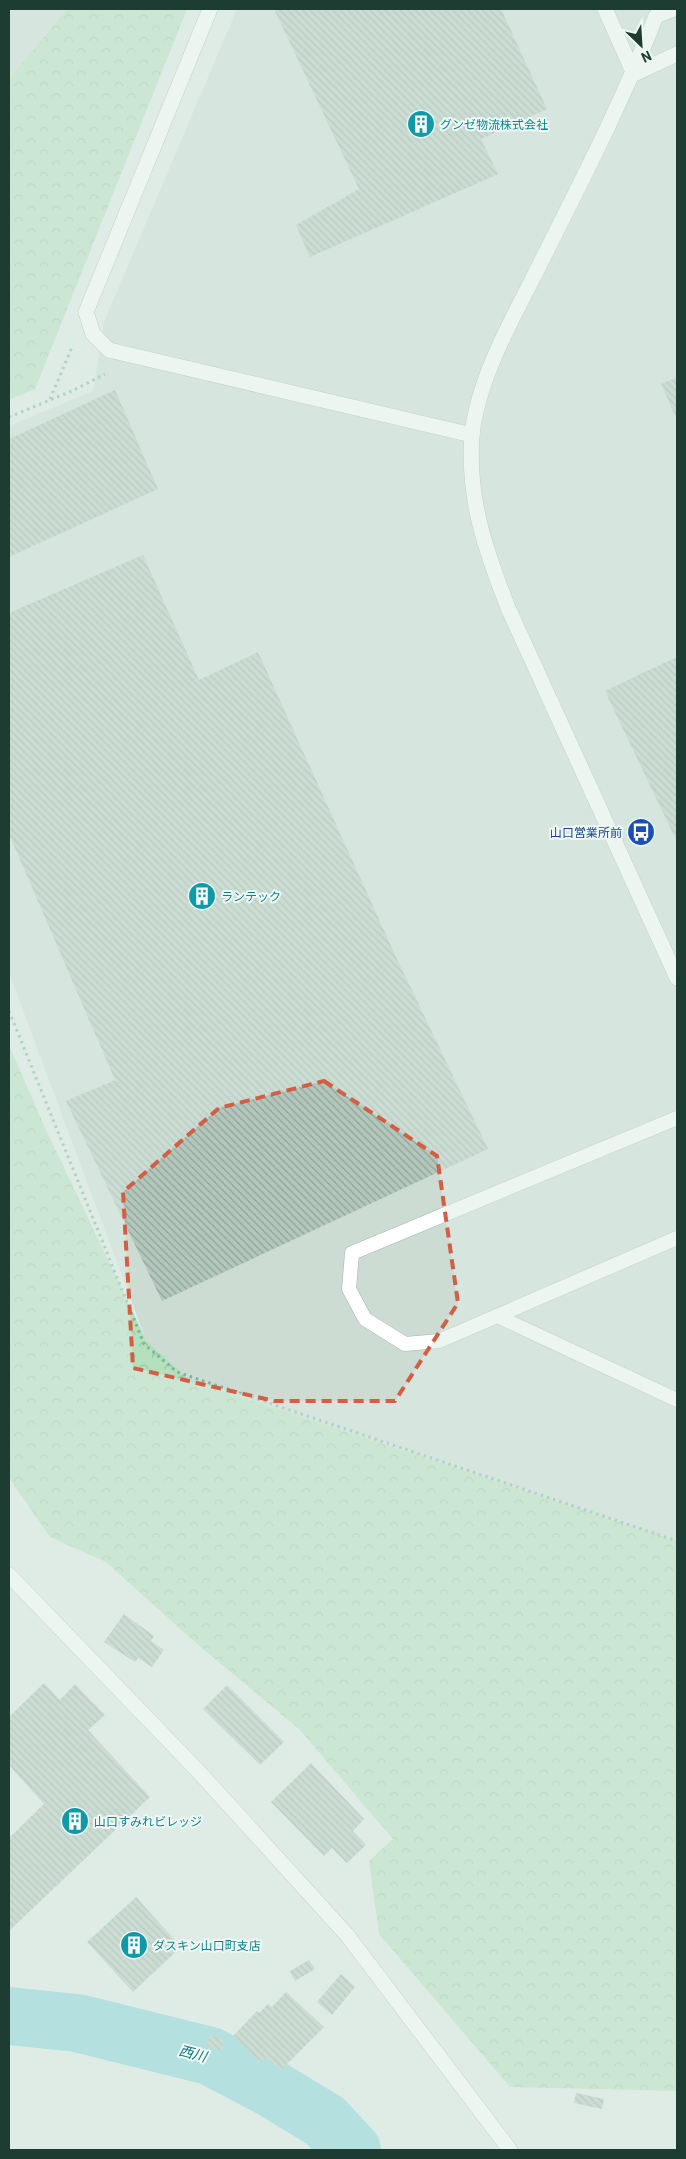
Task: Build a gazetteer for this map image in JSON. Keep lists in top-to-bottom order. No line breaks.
{"water":["西川"],"places":{"building":["グンゼ物流株式会社","ランテック","山口すみれビレッジ","ダスキン山口町支店"],"bus stop":["山口営業所前"]},"north":"bottom right"}
